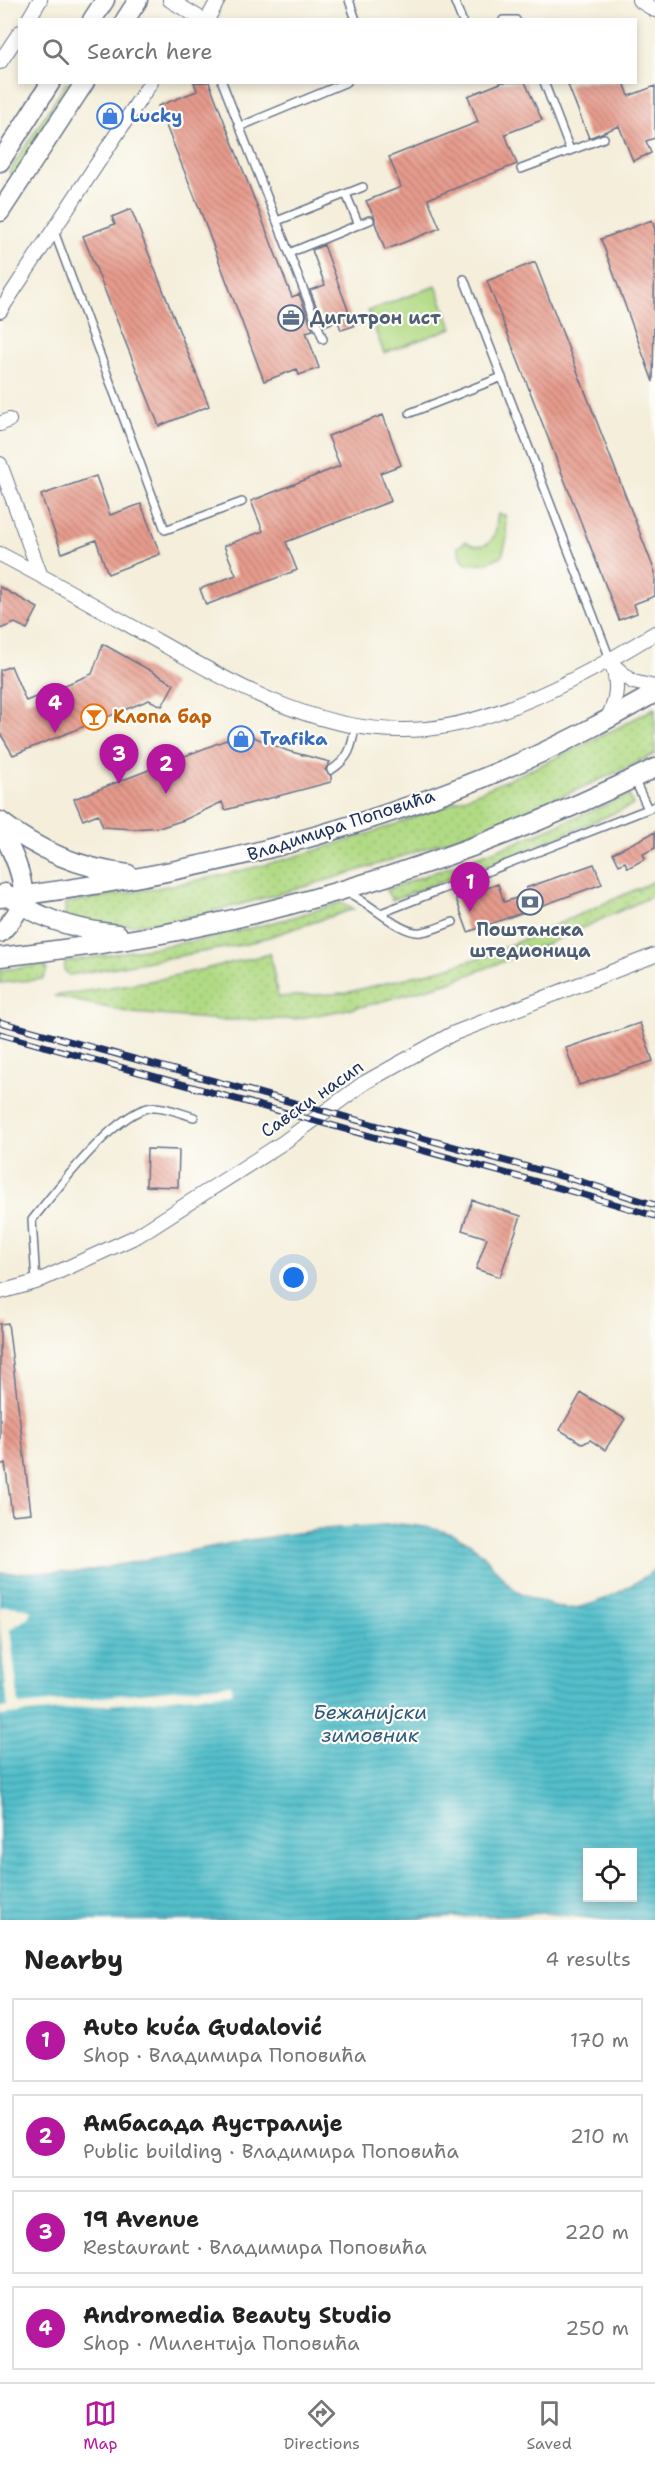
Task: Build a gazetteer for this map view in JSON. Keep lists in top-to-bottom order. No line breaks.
{"streets":{"main road":["Владимира Поповића"],"street":["Савски насип"]},"water":["Бежанијски зимовник"],"places":{"shop":["Lucky","Trafika"],"office":["Дигитрон ист"],"bar":["Клопа бар"],"bank":["Поштанска штедионица"]},"page":{"search":"Search here","pins":["4","3","2","1"],"heading":["Nearby","4 results"],"list":[{"mark":"1","name":"Auto kuća Gudalović","note":"Shop · Владимира Поповића","value":"170 m"},{"mark":"2","name":"Амбасада Аустралије","note":"Public building · Владимира Поповића","value":"210 m"},{"mark":"3","name":"19 Avenue","note":"Restaurant · Владимира Поповића","value":"220 m"},{"mark":"4","name":"Andromedia Beauty Studio","note":"Shop · Милентија Поповића","value":"250 m"}],"nav":["Map","Directions","Saved"]}}
